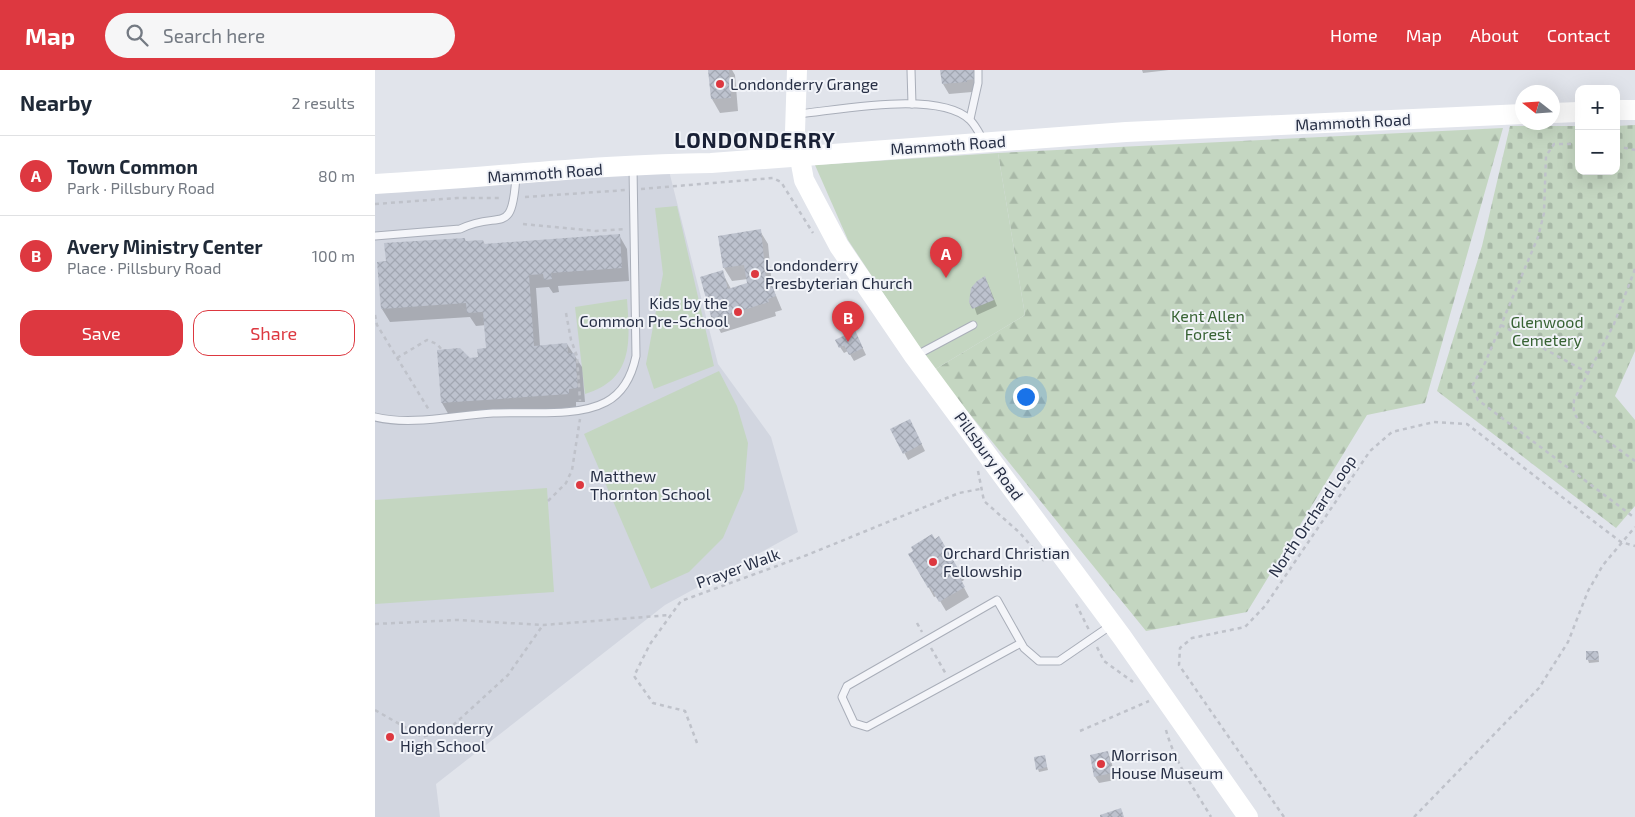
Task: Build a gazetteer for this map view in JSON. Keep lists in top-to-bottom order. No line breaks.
{"streets":{"main road":["Mammoth Road","Pillsbury Road"],"path":["North Orchard Loop","Prayer Walk"]},"crossings":[["Mammoth Road","Pillsbury Road"]],"districts":["LONDONDERRY"],"parks":["Kent Allen Forest","Glenwood Cemetery"],"places":["Londonderry Grange","Londonderry Presbyterian Church","Kids by the Common Pre-School","Matthew Thornton School","Orchard Christian Fellowship","Londonderry High School","Morrison House Museum"],"north":"left","page":{"header":"Map","search":"Search here","nav":["Home","Map","About","Contact"],"heading":["Nearby","2 results"],"map_buttons":["+","−"],"list":[{"mark":"A","name":"Town Common","note":"Park · Pillsbury Road","value":"80 m"},{"mark":"B","name":"Avery Ministry Center","note":"Place · Pillsbury Road","value":"100 m"}],"pins":["A","B"],"buttons":["Save","Share"]}}
